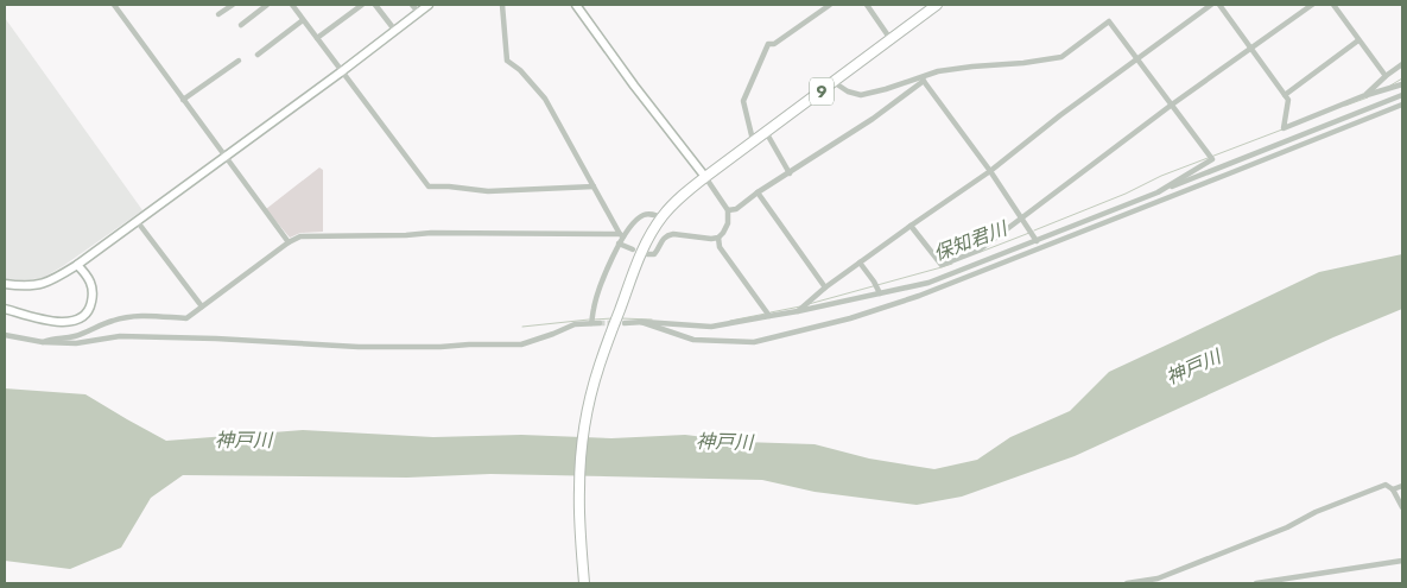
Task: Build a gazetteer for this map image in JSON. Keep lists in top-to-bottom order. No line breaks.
{"streets":{"highway":["9"]},"water":["保知君川","神戸川"]}
